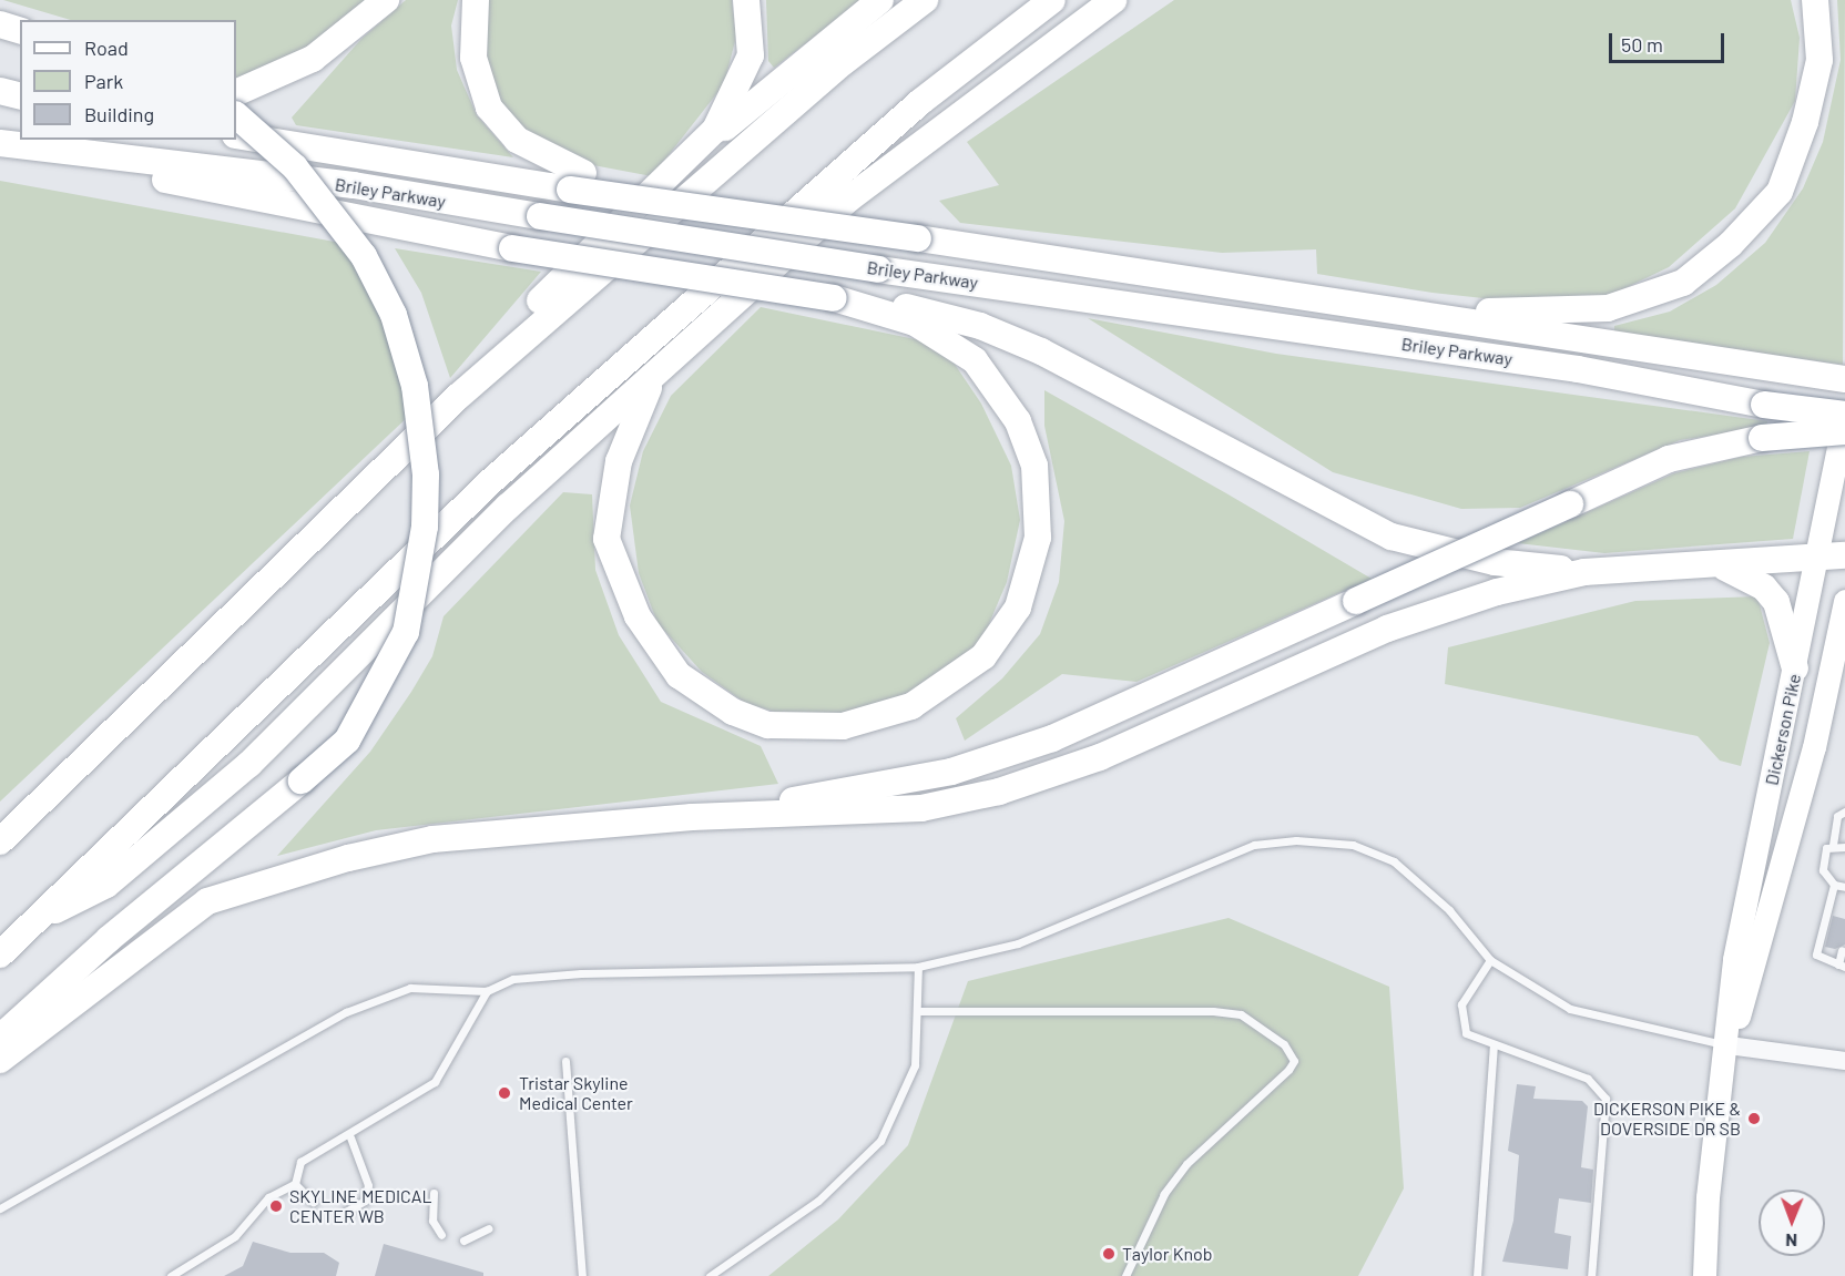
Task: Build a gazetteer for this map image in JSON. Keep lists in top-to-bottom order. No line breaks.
{"streets":{"highway":["Briley Parkway"],"main road":["Dickerson Pike"]},"crossings":[["Briley Parkway","Dickerson Pike"]],"places":["Tristar Skyline Medical Center","DICKERSON PIKE & DOVERSIDE DR SB","SKYLINE MEDICAL CENTER WB","Taylor Knob"],"legend":["Road","Park","Building"],"scale_bar":"50 m","north":"bottom"}
